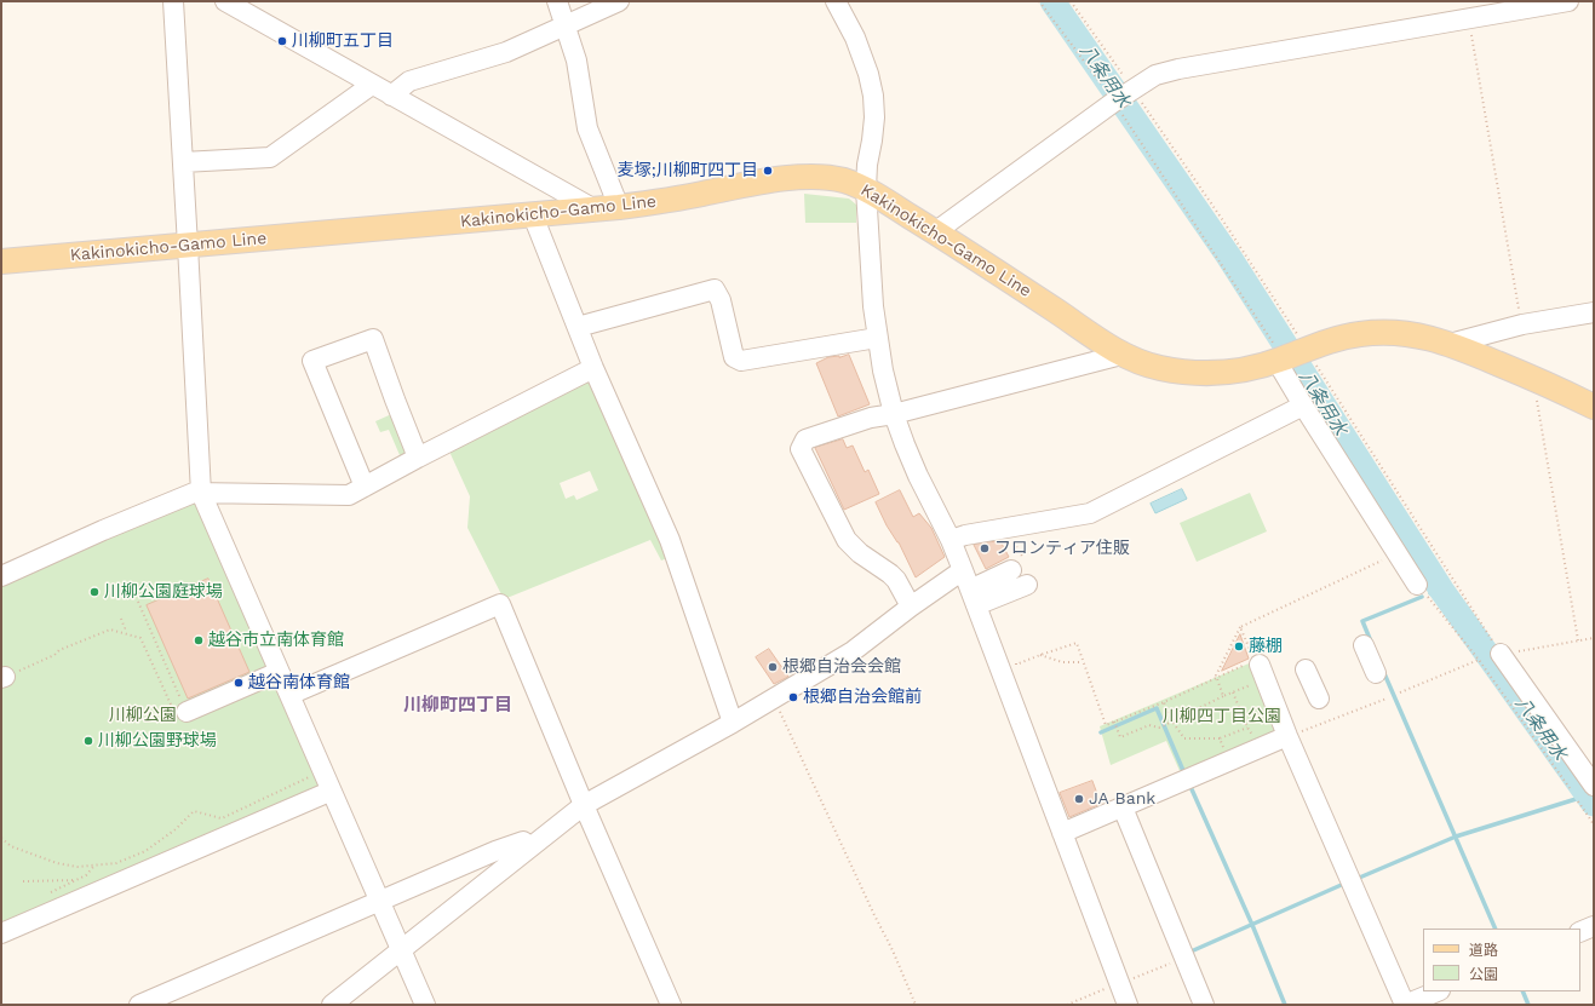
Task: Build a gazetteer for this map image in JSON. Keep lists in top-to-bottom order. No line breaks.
{"streets":{"main road":["Kakinokicho-Gamo Line"]},"districts":["川柳町四丁目"],"water":["八条用水"],"parks":["川柳公園","川柳四丁目公園"],"places":["川柳町五丁目","麦塚;川柳町四丁目","フロンティア住販","川柳公園庭球場","越谷市立南体育館","藤棚","根郷自治会会館","越谷南体育館","根郷自治会館前","川柳公園野球場","JA Bank"],"legend":["道路","公園"]}
